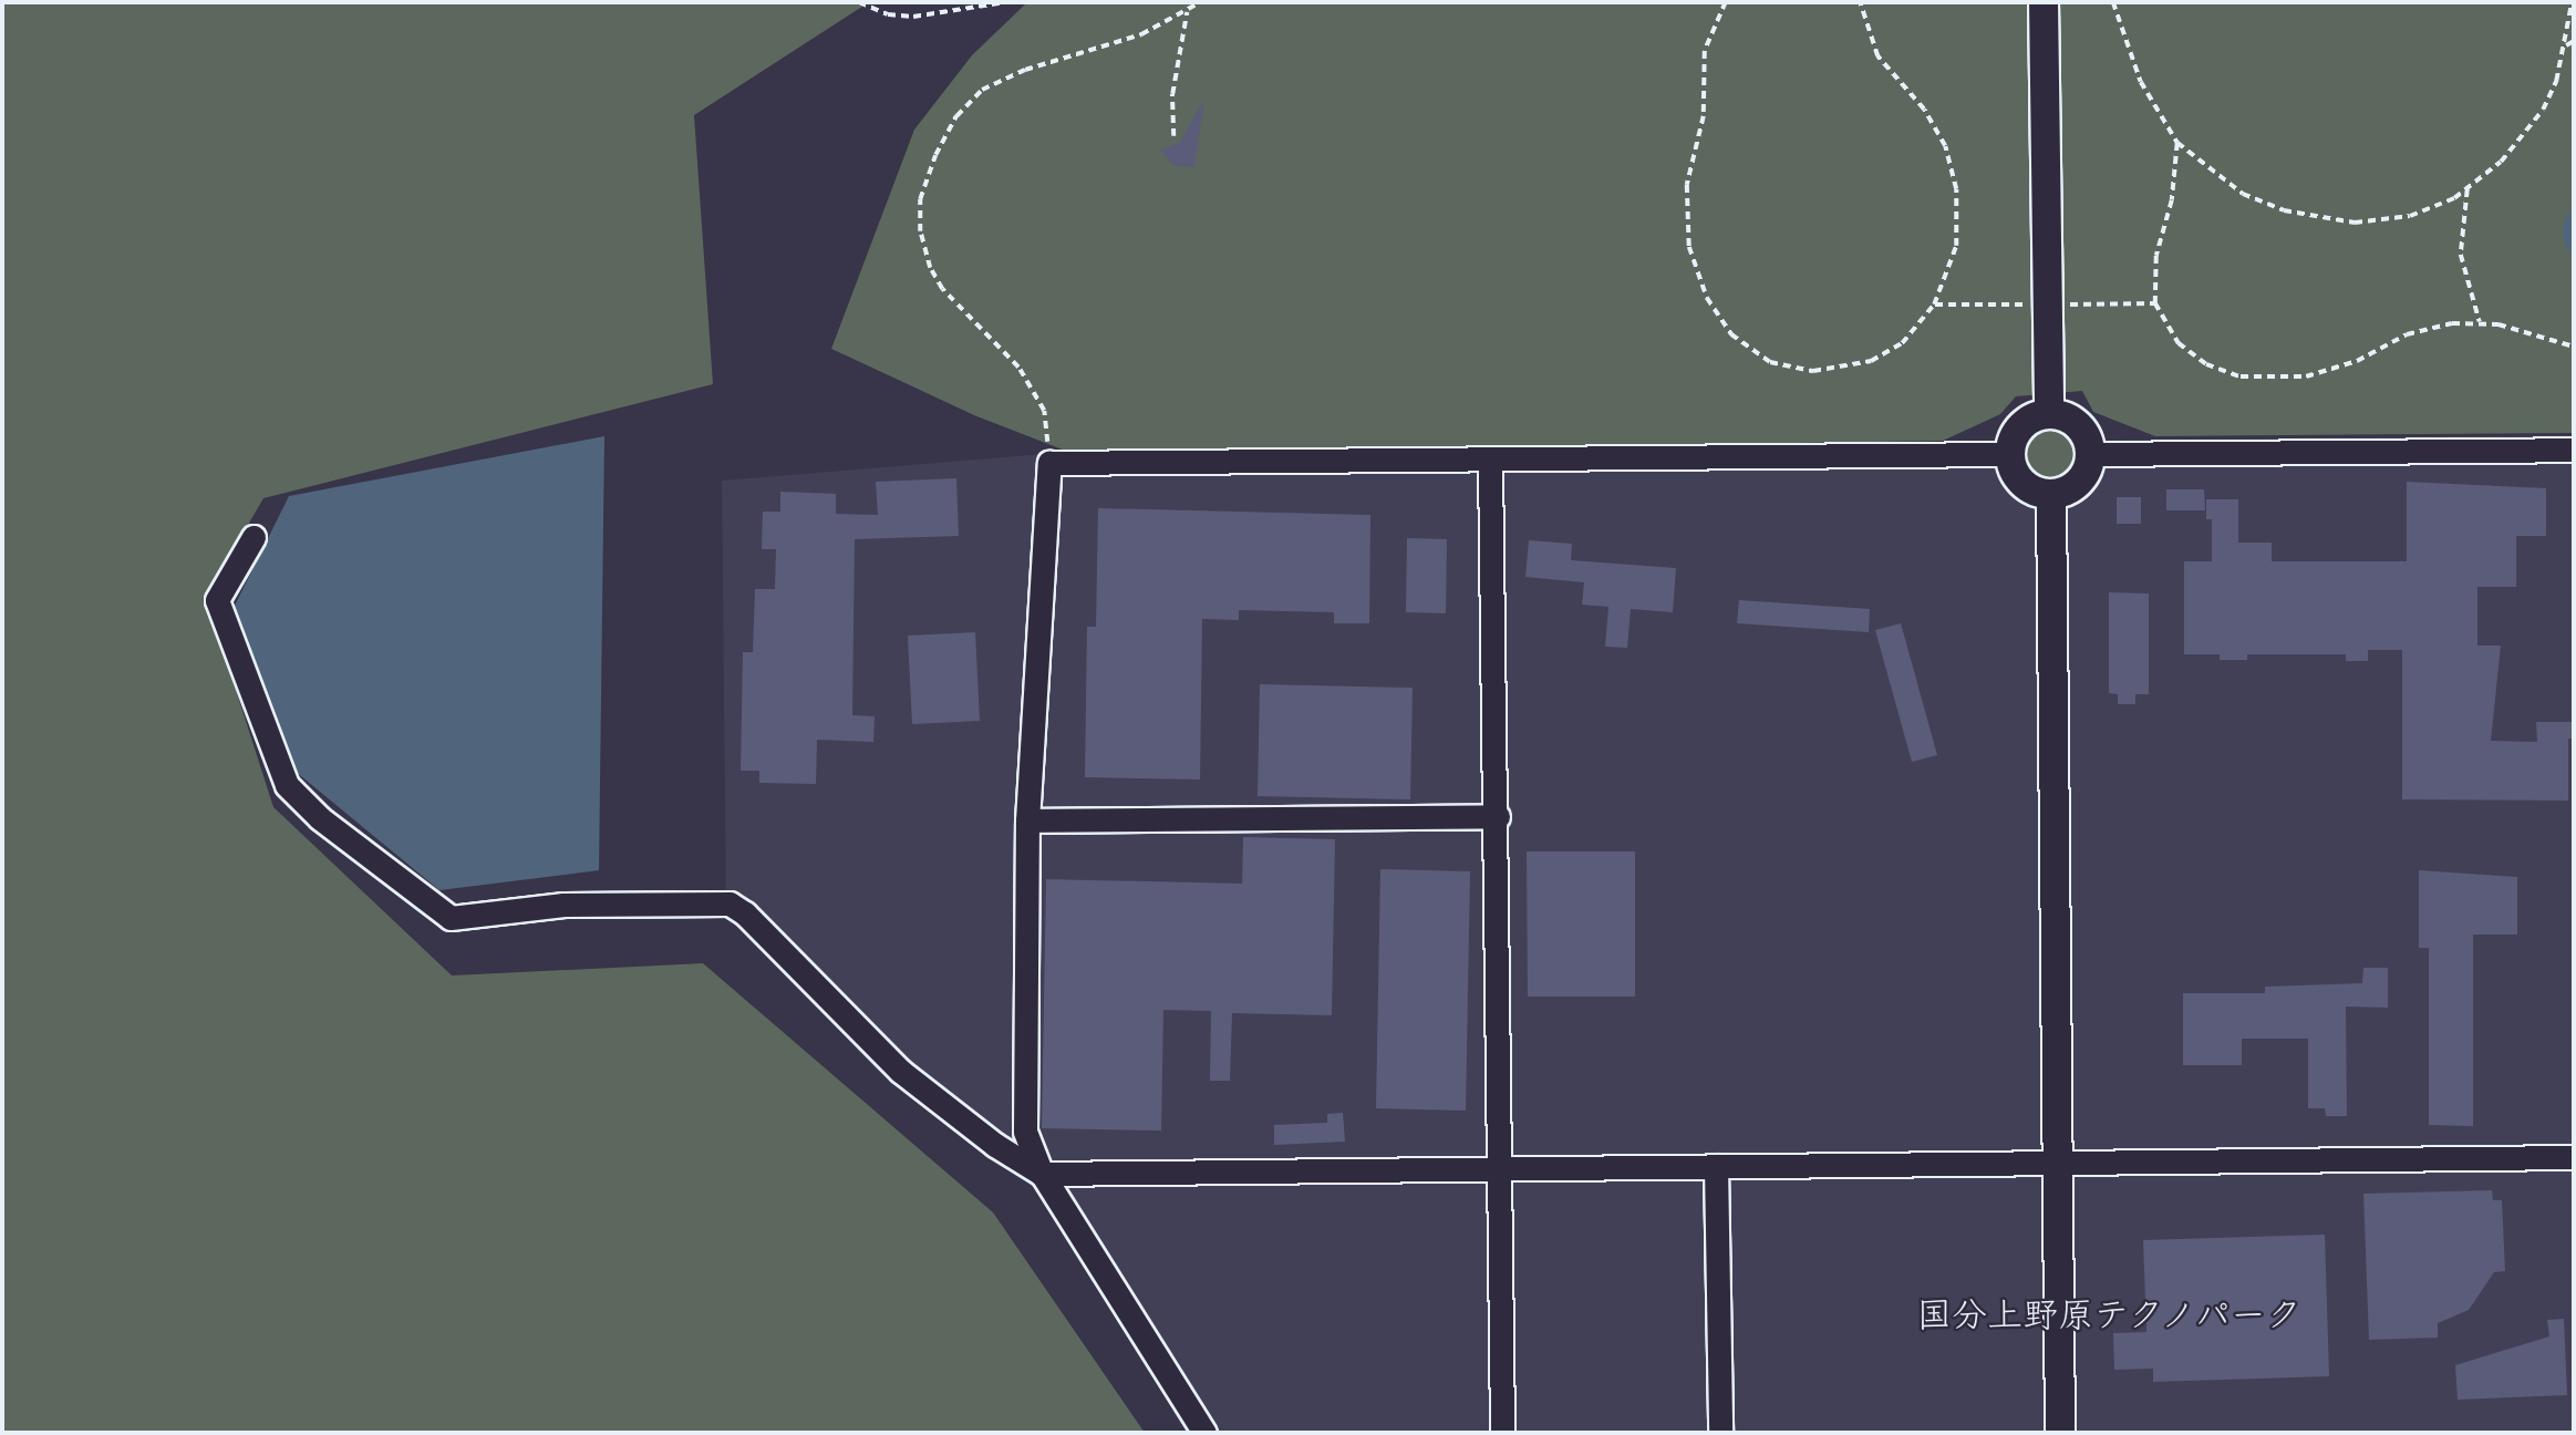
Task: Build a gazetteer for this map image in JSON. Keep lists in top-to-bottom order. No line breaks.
{"districts":["国分上野原テクノパーク"]}
